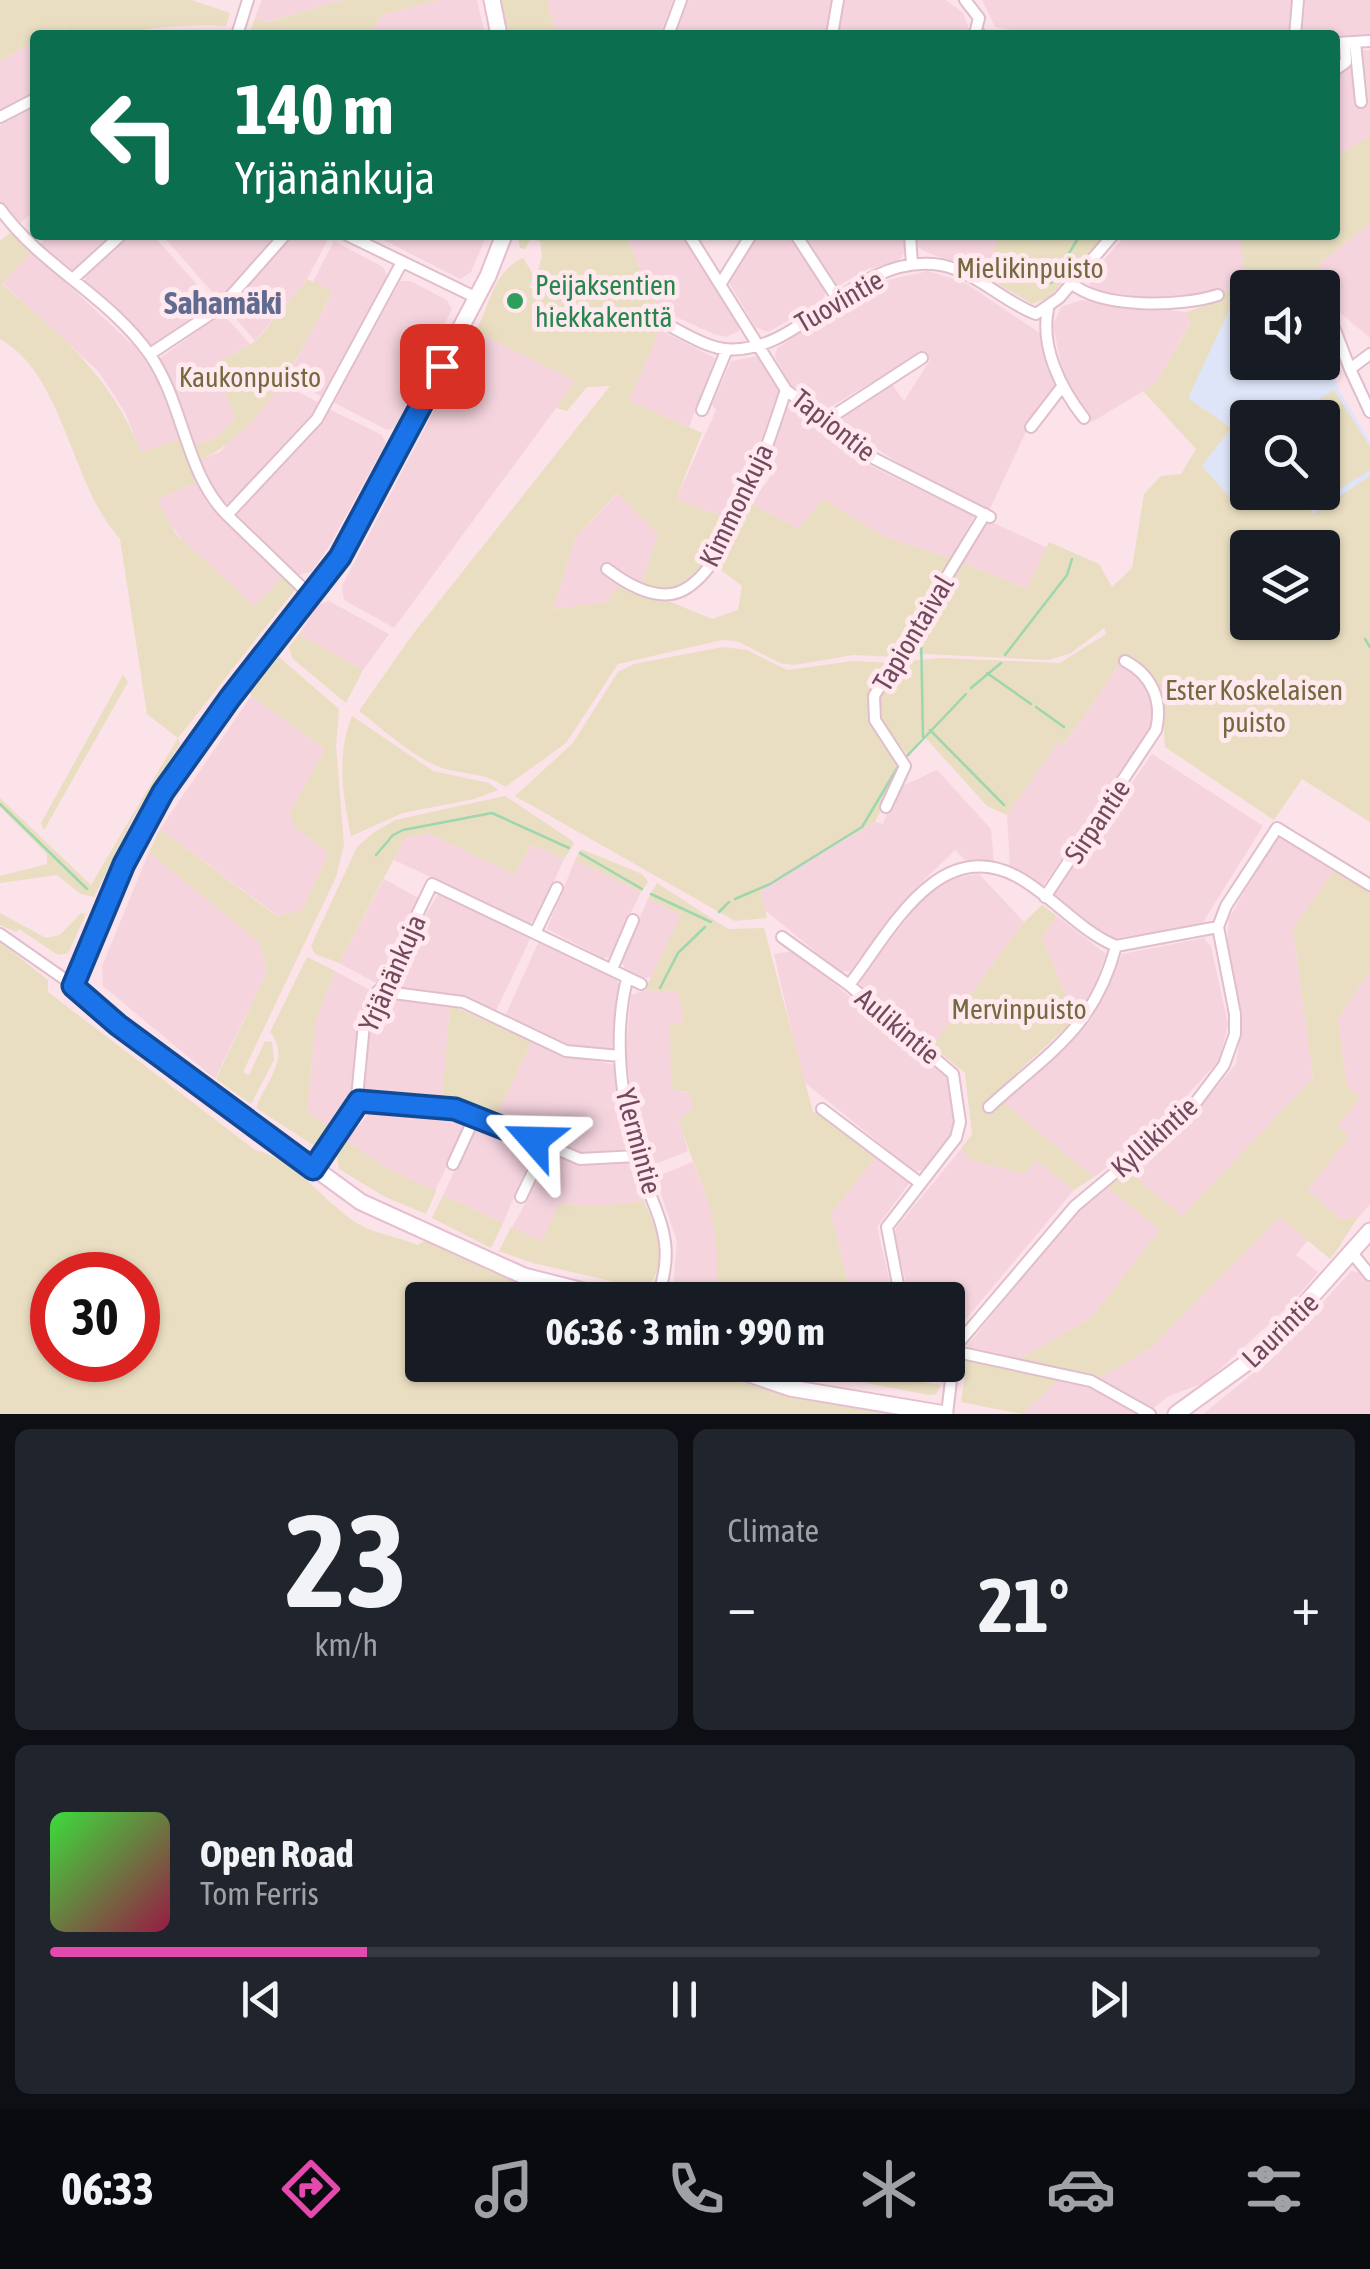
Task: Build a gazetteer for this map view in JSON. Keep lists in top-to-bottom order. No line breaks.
{"streets":{"street":["Tuovintie","Tapiontie","Kimmonkuja","Tapiontaival","Sirpantie","Yrjänänkuja","Aulikintie","Kyllikintie","Ylermintie","Laurintie"]},"crossings":[["Tuovintie","Tapiontie"],["Tapiontie","Kimmonkuja"],["Tapiontie","Tapiontaival"]],"districts":["Sahamäki"],"parks":["Mielikinpuisto","Kaukonpuisto","Ester Koskelaisen puisto","Mervinpuisto"],"places":["Peijaksentien hiekkakenttä"],"page":{"turn":["140 m","Yrjänänkuja"],"limit":"30","trip":"06:36 · 3 min · 990 m","tile":[["23","km/h"],"Climate"],"heat":["−","21°","+"],"song":["Open Road","Tom Ferris"],"tabs":"06:33"}}
